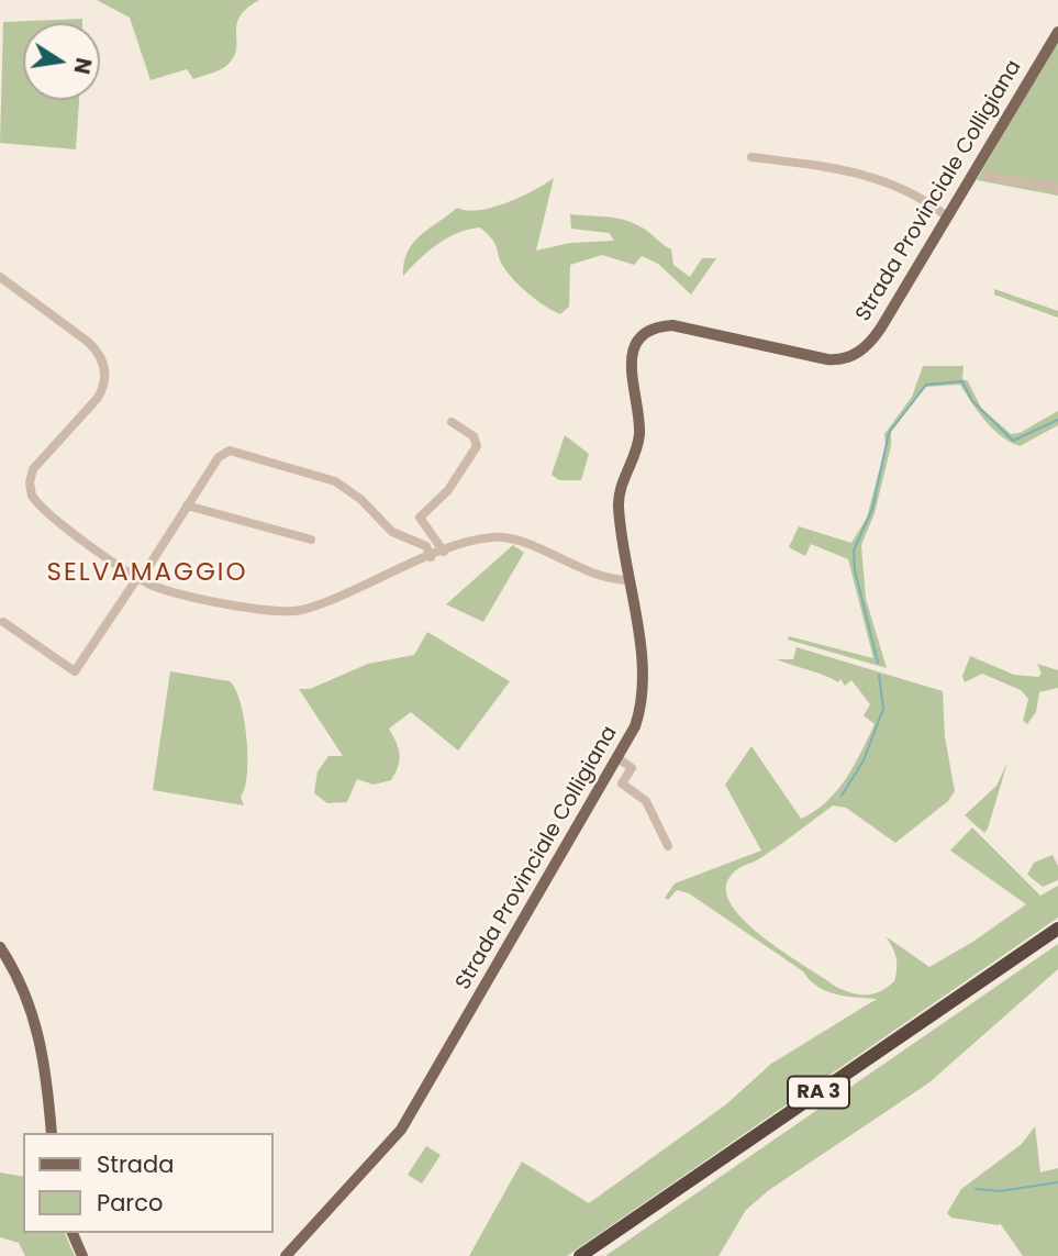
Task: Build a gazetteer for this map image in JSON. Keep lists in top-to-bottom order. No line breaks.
{"streets":{"highway":["RA 3"],"main road":["Strada Provinciale Colligiana"]},"districts":["SELVAMAGGIO"],"legend":["Strada","Parco"],"north":"right"}
